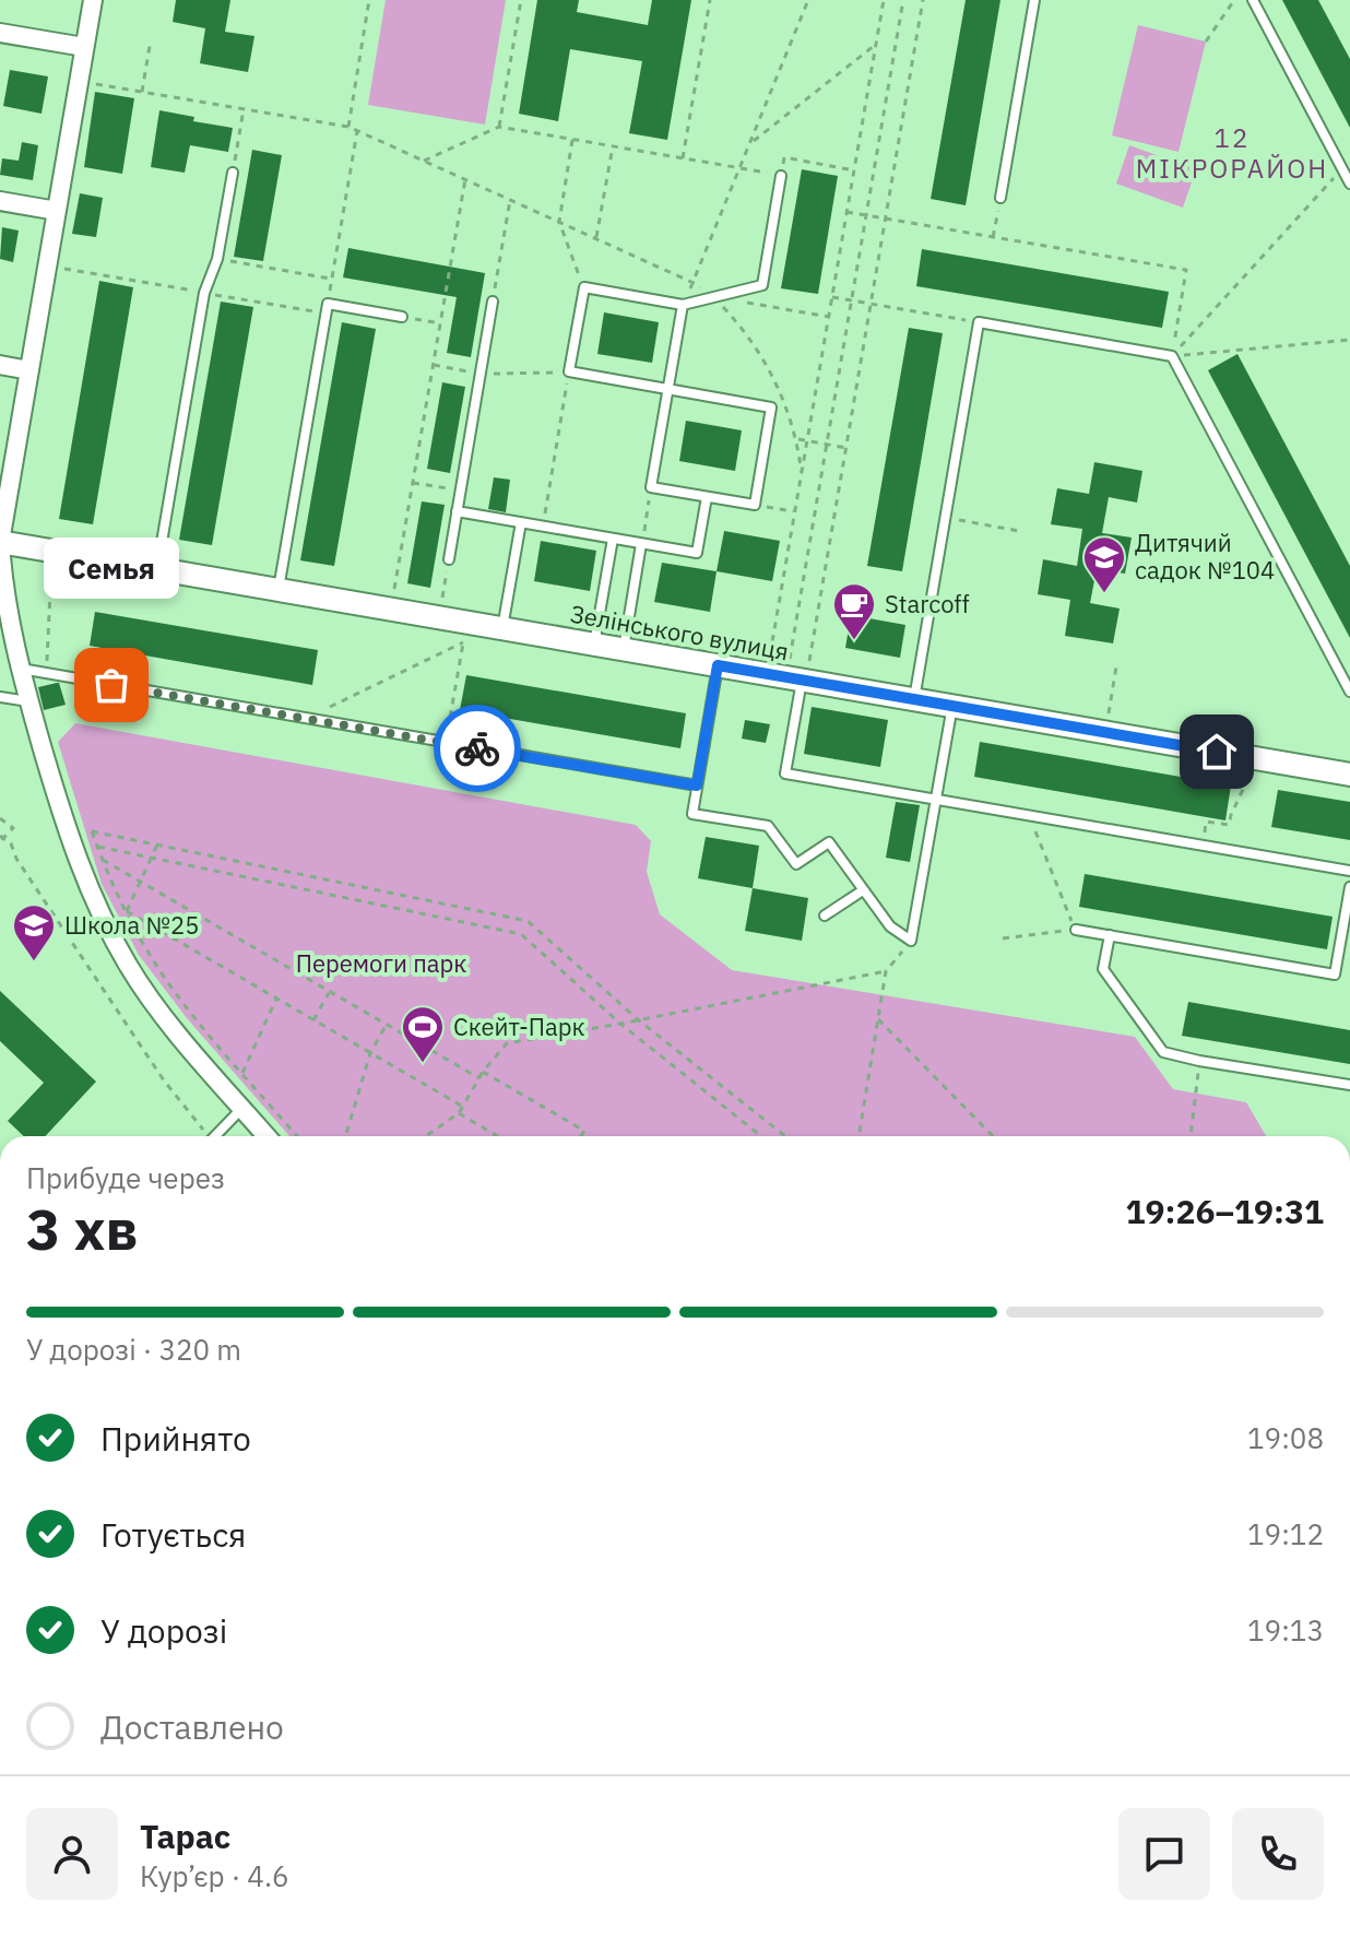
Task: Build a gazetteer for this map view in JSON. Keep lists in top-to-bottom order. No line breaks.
{"streets":{"street":["Зелінського вулиця"]},"districts":["12 МІКРОРАЙОН"],"parks":["Перемоги парк"],"places":{"school or university":["Дитячий садок №104","Школа №25"],"cafe":["Starcoff"],"other":["Семья"],"sports":["Скейт-Парк"]},"page":{"bubble":"Семья","heading":["3 хв","Прибуде через","19:26–19:31"],"panel":["Тарас","Кур’єр · 4.6"],"bar":"У дорозі · 320 m","list":[["Прийнято","19:08"],["Готується","19:12"],["У дорозі","19:13"],"Доставлено"]}}
